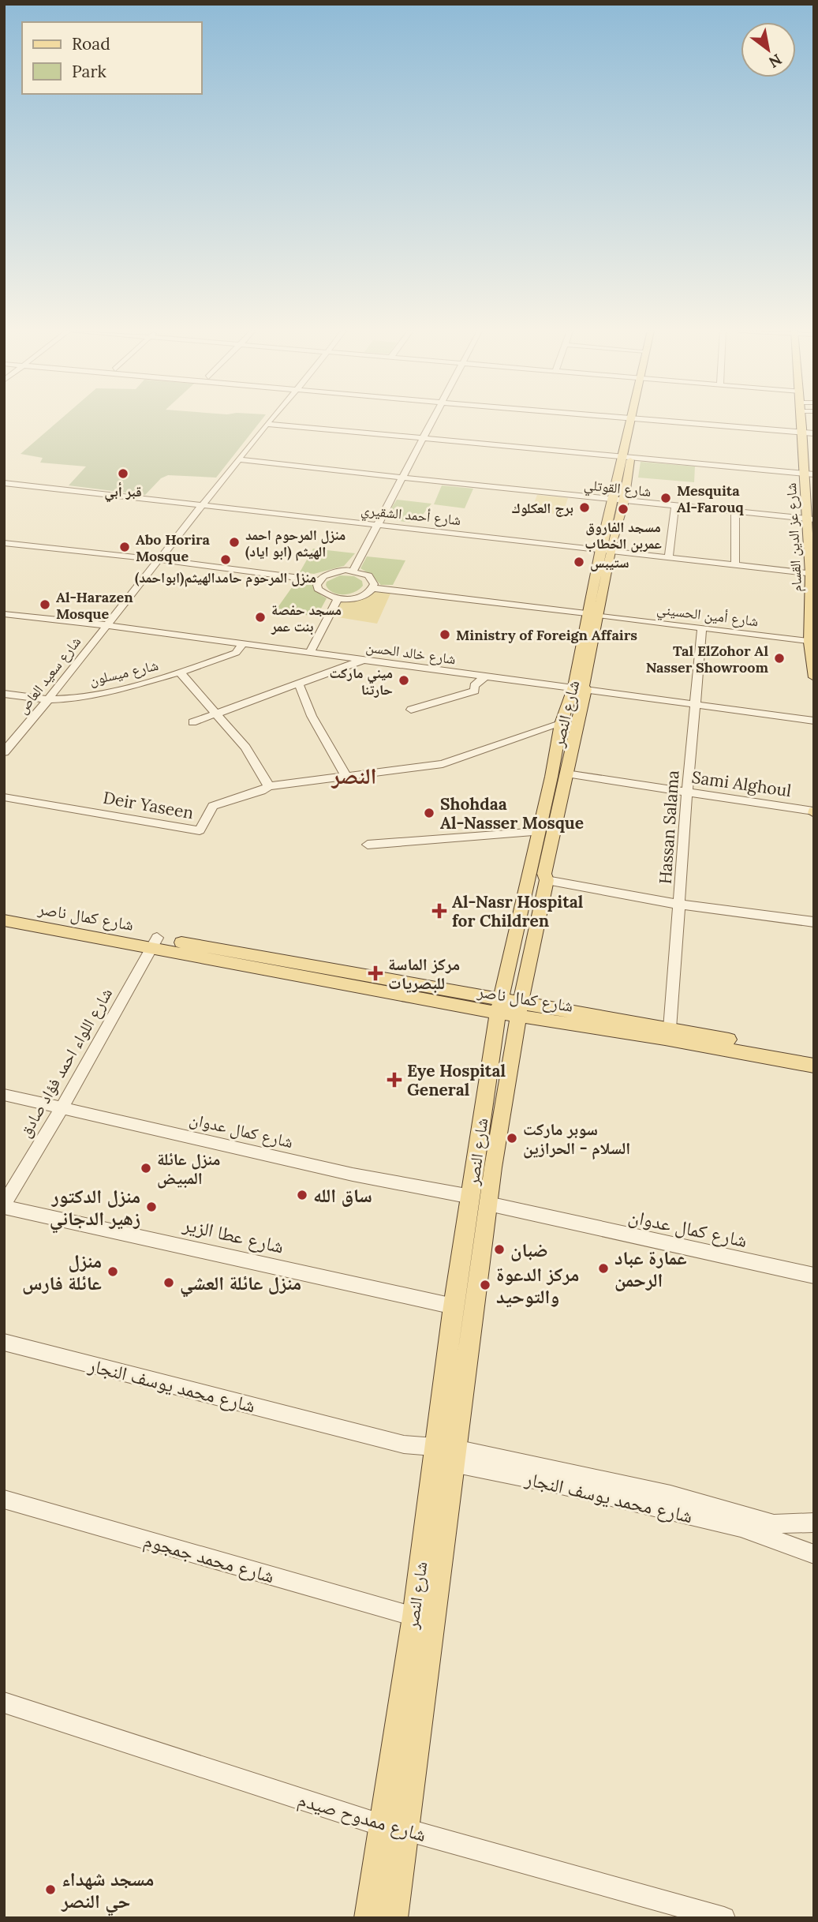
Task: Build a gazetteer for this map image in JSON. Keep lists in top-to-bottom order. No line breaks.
{"streets":{"main road":["شارع عز الدين القسام","شارع النصر","شارع كمال ناصر"],"street":["شارع القوتلي","شارع أحمد الشقيري","شارع أمين الحسيني","شارع خالد الحسن","شارع ميسلون","شارع سعيد العاص","Sami Alghoul","Deir Yaseen","Hassan Salama","شارع اللواء احمد فؤاد صادق","شارع كمال عدوان","شارع عطا الزير","شارع محمد يوسف النجار","شارع محمد جمجوم","شارع ممدوح صيدم"]},"crossings":[["شارع القوتلي","شارع عز الدين القسام"],["شارع القوتلي","شارع سعيد العاص"],["شارع القوتلي","شارع النصر"],["شارع أحمد الشقيري","شارع عز الدين القسام"],["شارع أحمد الشقيري","شارع سعيد العاص"],["شارع أحمد الشقيري","شارع النصر"],["شارع عز الدين القسام","شارع أمين الحسيني"],["شارع أمين الحسيني","شارع النصر"],["شارع أمين الحسيني","Hassan Salama"],["شارع خالد الحسن","شارع ميسلون"],["شارع خالد الحسن","شارع سعيد العاص"],["شارع خالد الحسن","شارع النصر"],["شارع خالد الحسن","Hassan Salama"],["شارع ميسلون","شارع سعيد العاص"],["شارع النصر","Sami Alghoul"],["شارع النصر","Deir Yaseen"],["شارع النصر","شارع كمال ناصر"],["شارع النصر","شارع كمال عدوان"],["شارع النصر","شارع عطا الزير"],["شارع النصر","شارع محمد يوسف النجار"],["شارع النصر","شارع محمد جمجوم"],["شارع النصر","شارع ممدوح صيدم"],["Sami Alghoul","Hassan Salama"],["Hassan Salama","شارع كمال ناصر"],["شارع كمال ناصر","شارع اللواء احمد فؤاد صادق"],["شارع اللواء احمد فؤاد صادق","شارع كمال عدوان"],["شارع اللواء احمد فؤاد صادق","شارع عطا الزير"]],"districts":["النصر"],"places":{"other":["قبر أبي","Mesquita Al-Farouq","برج العكلوك","مسجد الفاروق عمربن الخطاب","منزل المرحوم احمد الهيثم (ابو اياد)","Abo Horira Mosque","منزل المرحوم حامدالهيثم(ابواحمد)","ستيبس","Al-Harazen Mosque","مسجد حفصة بنت عمر","Ministry of Foreign Affairs","Tal ElZohor Al Nasser Showroom","ميني ماركت حارتنا","Shohdaa Al-Nasser Mosque","سوبر ماركت السلام - الحرازين","منزل عائلة المبيض","ساق الله","منزل الدكتور زهير الدجاني","ضبان","عمارة عباد الرحمن","منزل عائلة فارس","منزل عائلة العشي","مركز الدعوة والتوحيد","مسجد شهداء حي النصر"],"health":["Al-Nasr Hospital for Children","مركز الماسة للبصريات","Eye Hospital General"]},"legend":["Road","Park"],"north":"bottom right"}
